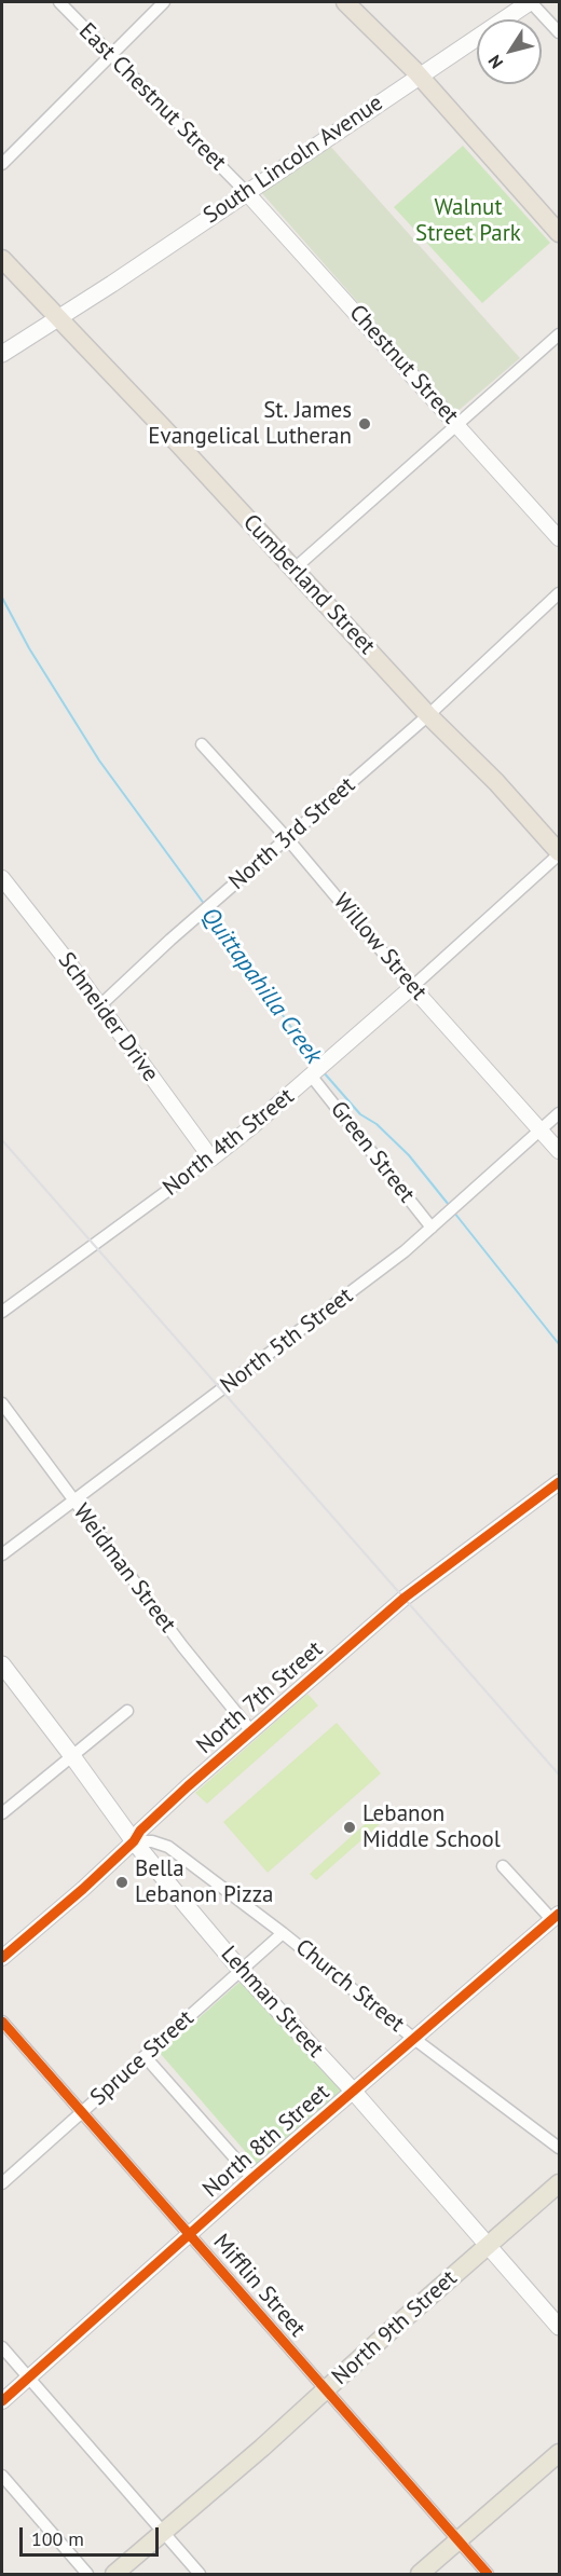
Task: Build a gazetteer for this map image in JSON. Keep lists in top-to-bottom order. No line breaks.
{"streets":{"highway":["Cumberland Street"],"main road":["South Lincoln Avenue","Lehman Street","North 9th Street"],"street":["East Chestnut Street","Chestnut Street","North 3rd Street","Willow Street","Schneider Drive","North 4th Street","Green Street","North 5th Street","Weidman Street","North 7th Street","Church Street","Spruce Street","North 8th Street","Mifflin Street"]},"crossings":[["East Chestnut Street","South Lincoln Avenue"],["East Chestnut Street","Chestnut Street"],["South Lincoln Avenue","Chestnut Street"],["South Lincoln Avenue","Cumberland Street"],["Cumberland Street","North 3rd Street"],["Cumberland Street","North 4th Street"],["North 3rd Street","Willow Street"],["North 3rd Street","Schneider Drive"],["Willow Street","North 4th Street"],["Willow Street","North 5th Street"],["Schneider Drive","North 4th Street"],["North 4th Street","Green Street"],["Green Street","North 5th Street"],["North 5th Street","Weidman Street"],["Weidman Street","North 7th Street"],["North 7th Street","Church Street"],["North 7th Street","Lehman Street"],["Church Street","Lehman Street"],["Church Street","Spruce Street"],["Church Street","North 8th Street"],["Lehman Street","Spruce Street"],["Lehman Street","North 8th Street"],["Lehman Street","North 9th Street"],["Spruce Street","Mifflin Street"],["North 8th Street","Mifflin Street"],["Mifflin Street","North 9th Street"]],"water":["Quittapahilla Creek"],"parks":["Walnut Street Park"],"places":["St. James Evangelical Lutheran","Lebanon Middle School","Bella Lebanon Pizza"],"scale_bar":"100 m","north":"bottom left"}
